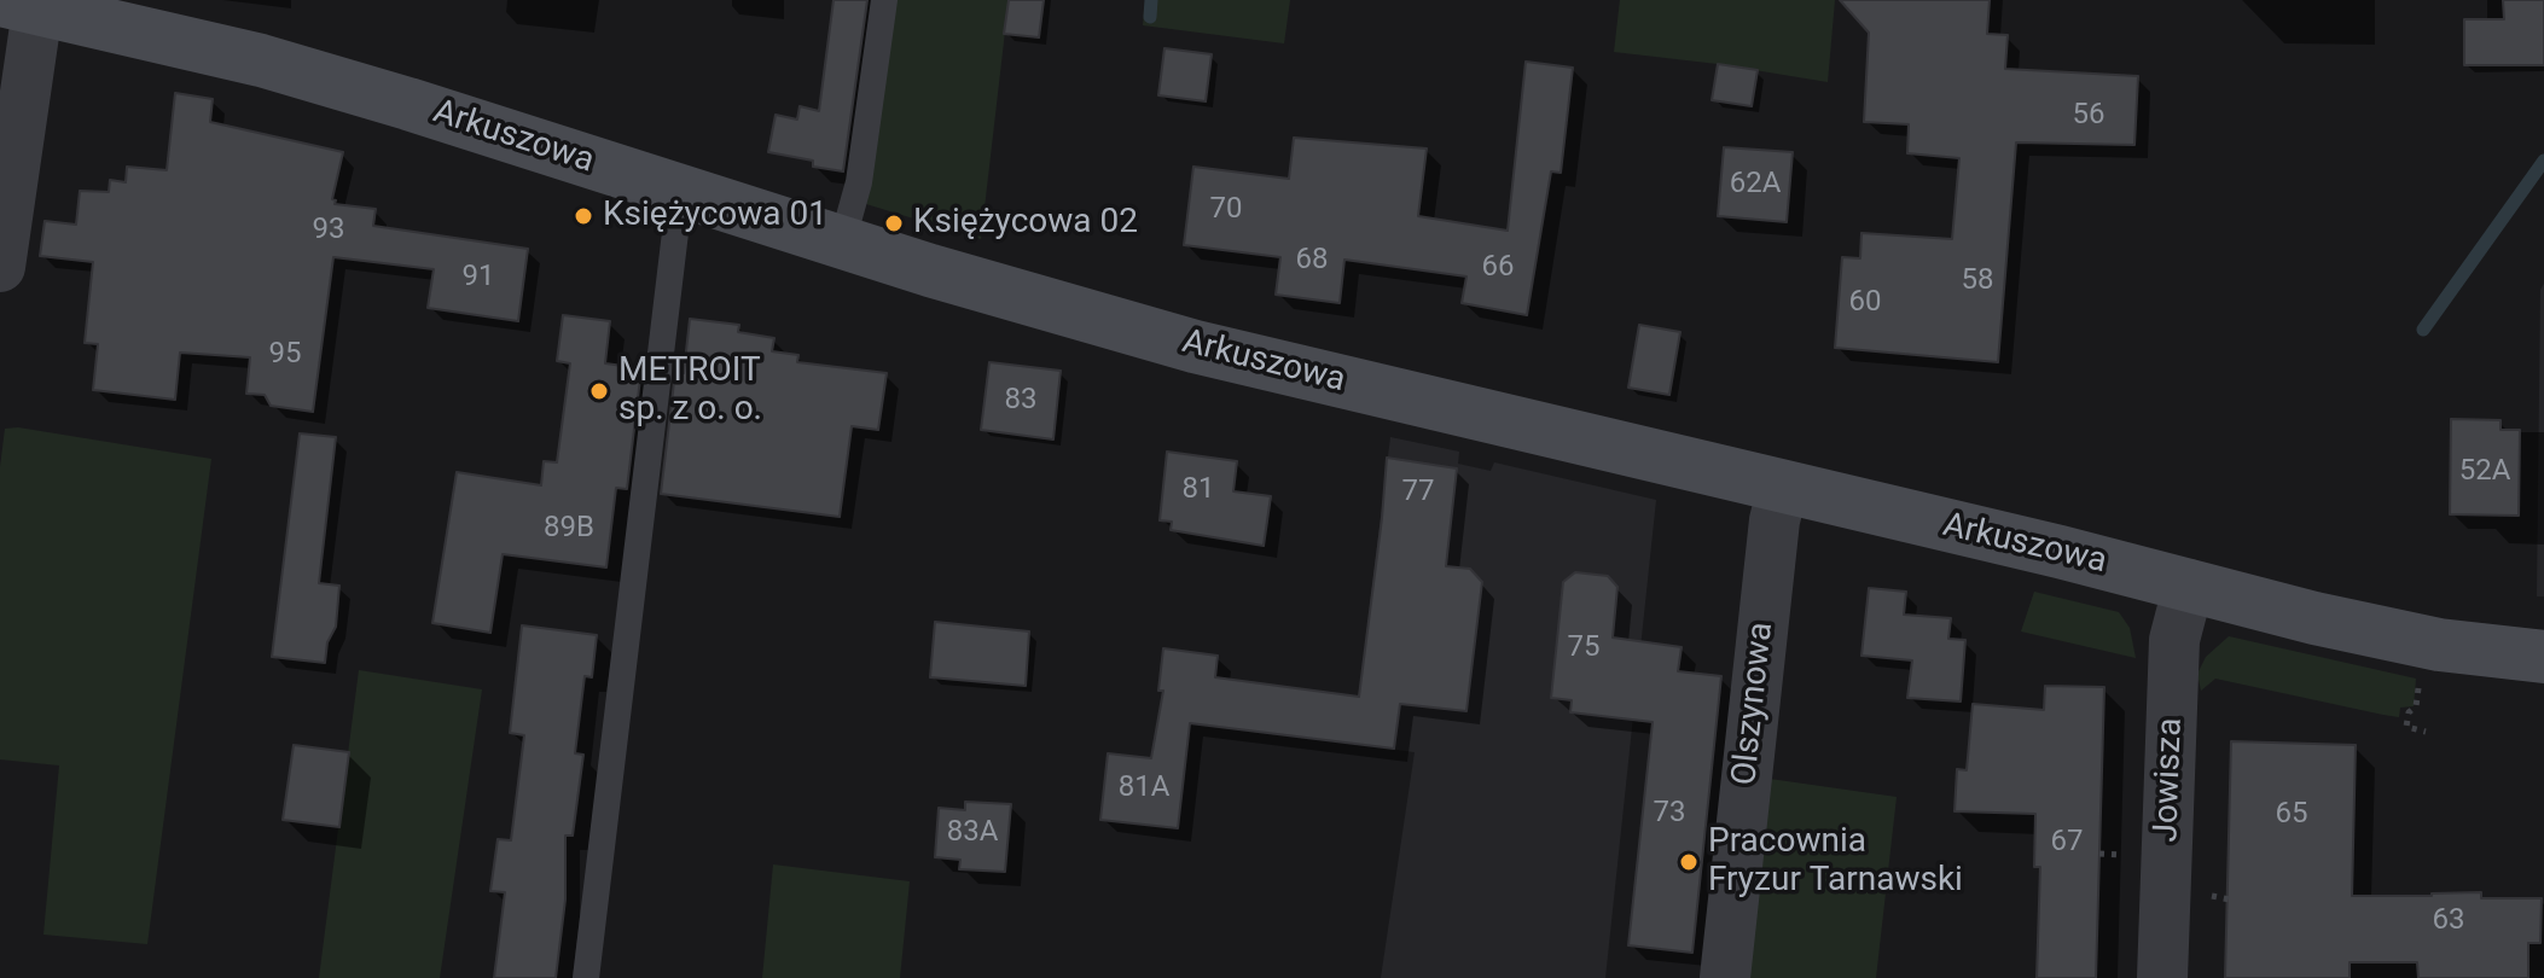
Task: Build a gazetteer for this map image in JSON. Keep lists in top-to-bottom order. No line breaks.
{"streets":{"main road":["Arkuszowa"],"street":["Olszynowa","Jowisza"]},"crossings":[["Arkuszowa","Olszynowa"],["Arkuszowa","Jowisza"]],"places":["Księżycowa 01","Księżycowa 02","METROIT sp. z o. o.","Pracownia Fryzur Tarnawski"],"house_numbers":["56","62A","70","93","68","66","91","58","60","95","83","52A","81","77","89B","75","81A","73","65","83A","67","63"]}
